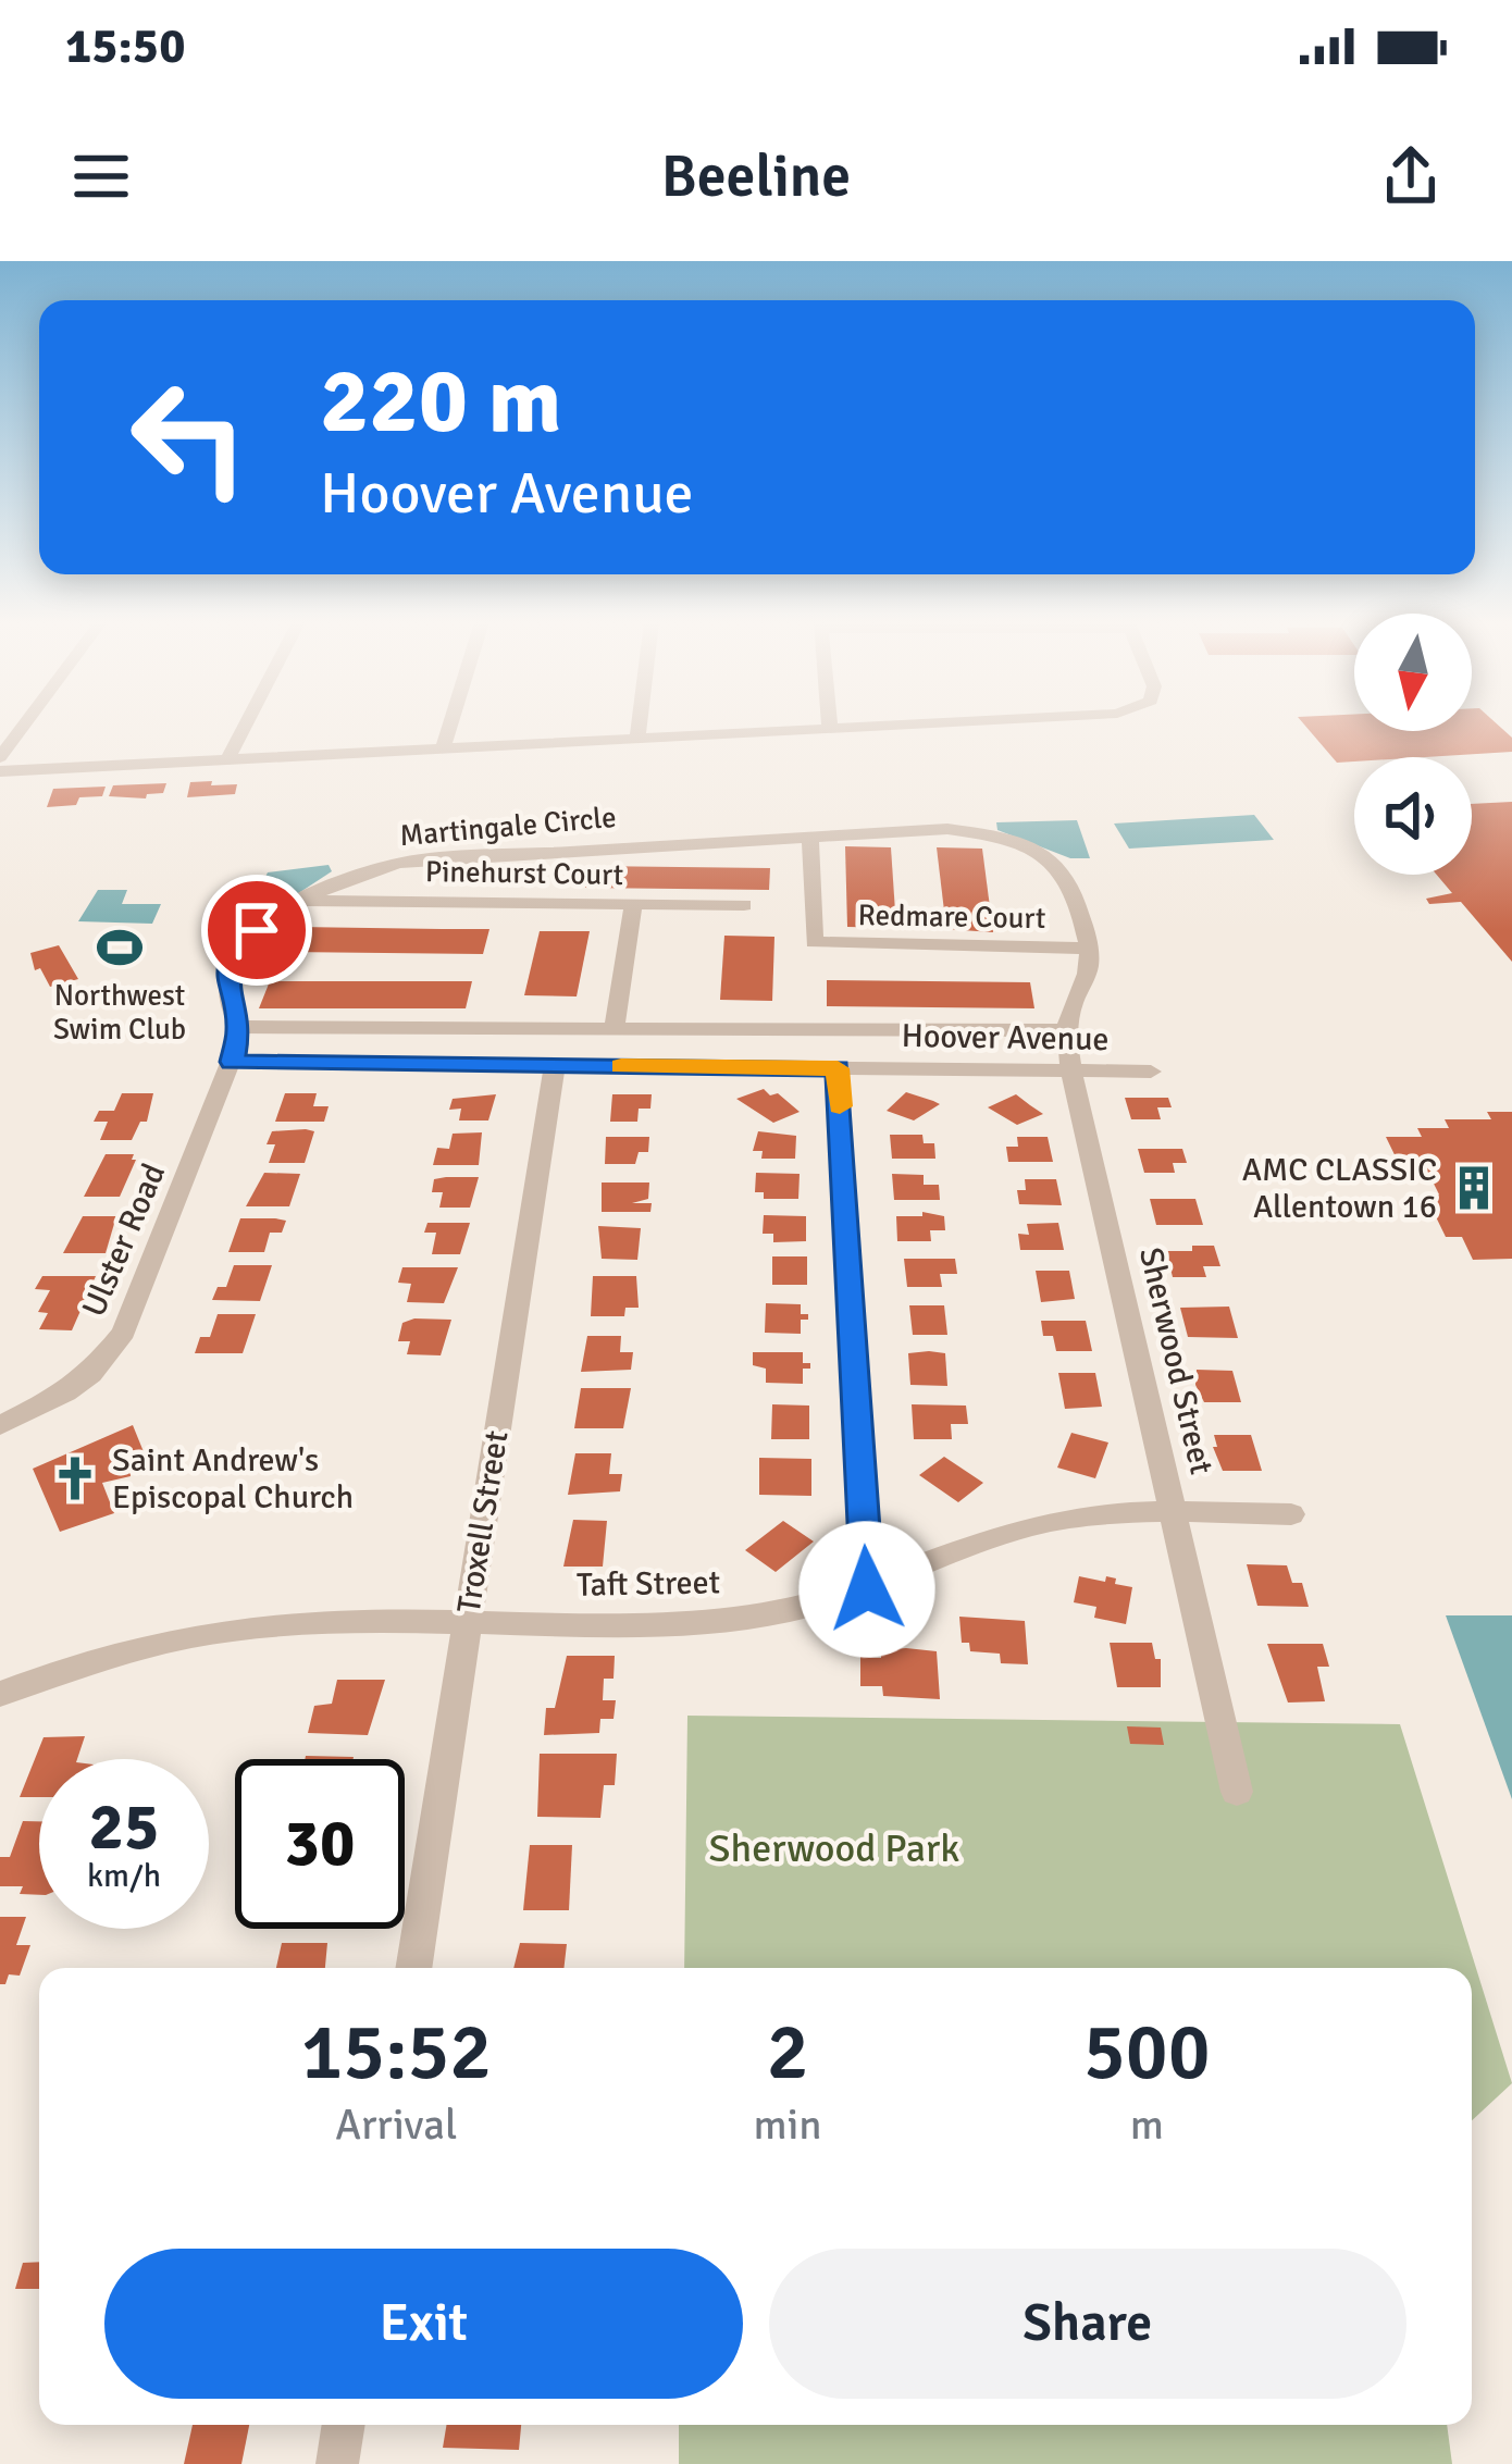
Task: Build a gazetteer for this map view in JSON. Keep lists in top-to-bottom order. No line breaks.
{"streets":{"street":["Martingale Circle","Pinehurst Court","Redmare Court","Hoover Avenue","Ulster Road","Sherwood Street","Troxell Street","Taft Street"]},"crossings":[["Martingale Circle","Pinehurst Court"],["Martingale Circle","Redmare Court"],["Martingale Circle","Hoover Avenue"],["Martingale Circle","Ulster Road"],["Martingale Circle","Sherwood Street"],["Redmare Court","Sherwood Street"],["Hoover Avenue","Ulster Road"],["Hoover Avenue","Sherwood Street"],["Hoover Avenue","Troxell Street"],["Sherwood Street","Taft Street"],["Troxell Street","Taft Street"]],"parks":["Sherwood Park"],"places":{"sports":["Northwest Swim Club"],"building":["AMC CLASSIC Allentown 16"],"church":["Saint Andrew's Episcopal Church"]},"north":"bottom","page":{"status":"15:50","header":"Beeline","turn":["220 m","Hoover Avenue"],"speed":"25 km/h","limit":"30","eta":["15:52","Arrival","2","min","500","m"],"buttons":["Exit","Share"]}}
